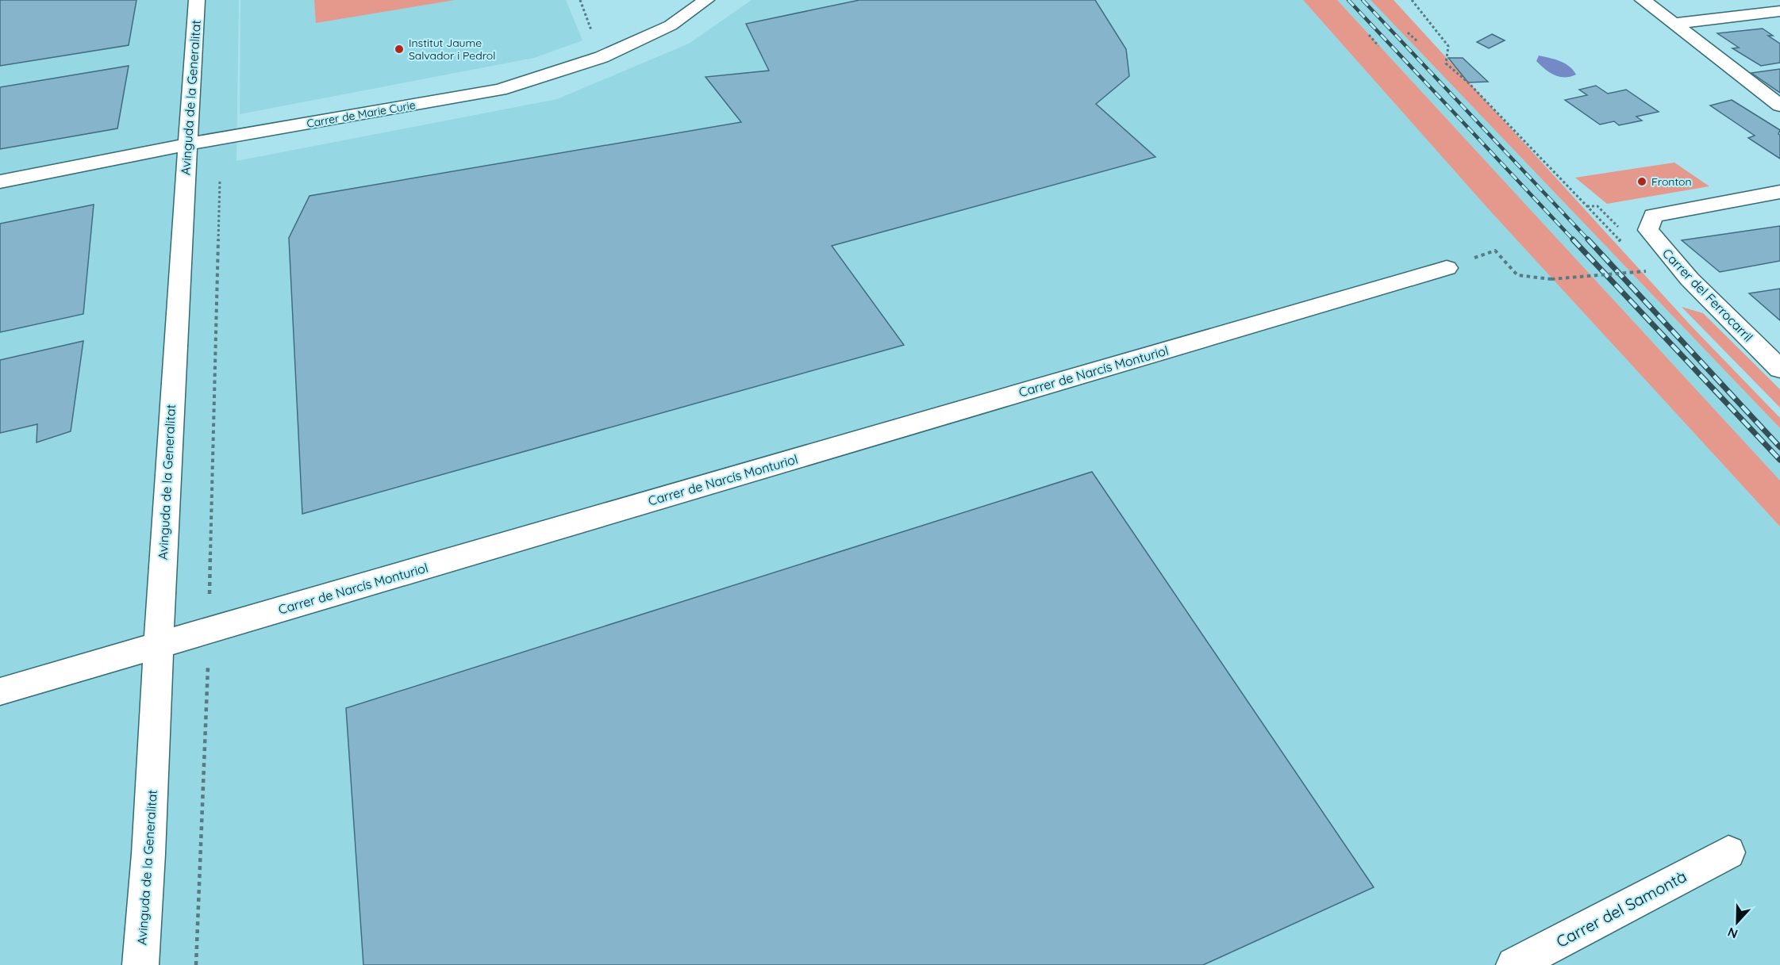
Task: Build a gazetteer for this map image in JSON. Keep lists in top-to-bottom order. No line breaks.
{"streets":{"street":["Avinguda de la Generalitat","Carrer de Marie Curie","Carrer del Ferrocarril","Carrer de Narcís Monturiol","Carrer del Samontà"]},"crossings":[["Avinguda de la Generalitat","Carrer de Marie Curie"],["Avinguda de la Generalitat","Carrer de Narcís Monturiol"]],"places":["Institut Jaume Salvador i Pedrol","Fronton"],"north":"bottom"}
